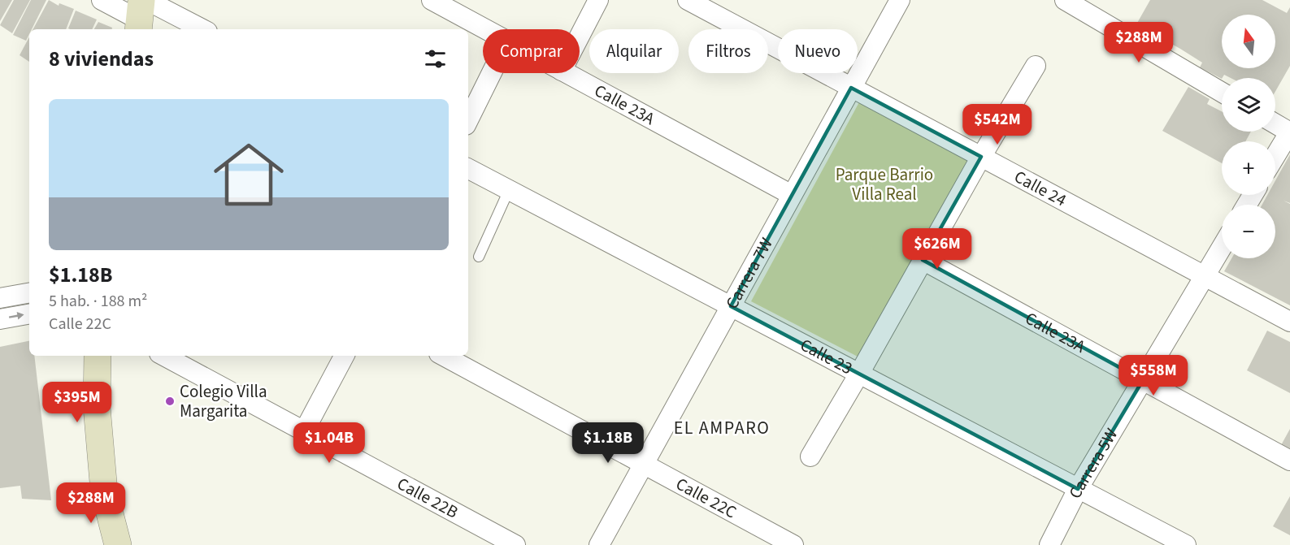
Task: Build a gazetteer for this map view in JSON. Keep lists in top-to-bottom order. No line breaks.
{"streets":{"street":["Calle 23A","Calle 24","Carrera 7W","Calle 23","Carrera 5W","Calle 22B","Calle 22C"]},"crossings":[["Calle 23A","Carrera 7W"],["Calle 23A","Carrera 5W"],["Calle 24","Carrera 7W"],["Calle 24","Carrera 5W"],["Carrera 7W","Calle 23"],["Carrera 7W","Calle 22C"],["Calle 23","Carrera 5W"]],"districts":["EL AMPARO"],"parks":["Parque Barrio Villa Real"],"places":["Colegio Villa Margarita"],"north":"top","page":{"map_buttons":["+","−"],"price":["$288M","$542M","$626M","$558M","$395M","$1.04B","$1.18B","$288M"],"chip":["Comprar","Alquilar","Filtros","Nuevo"],"heading":"8 viviendas","list":[{"name":"$1.18B","note":"5 hab. · 188 m² · Calle 22C"}]}}
